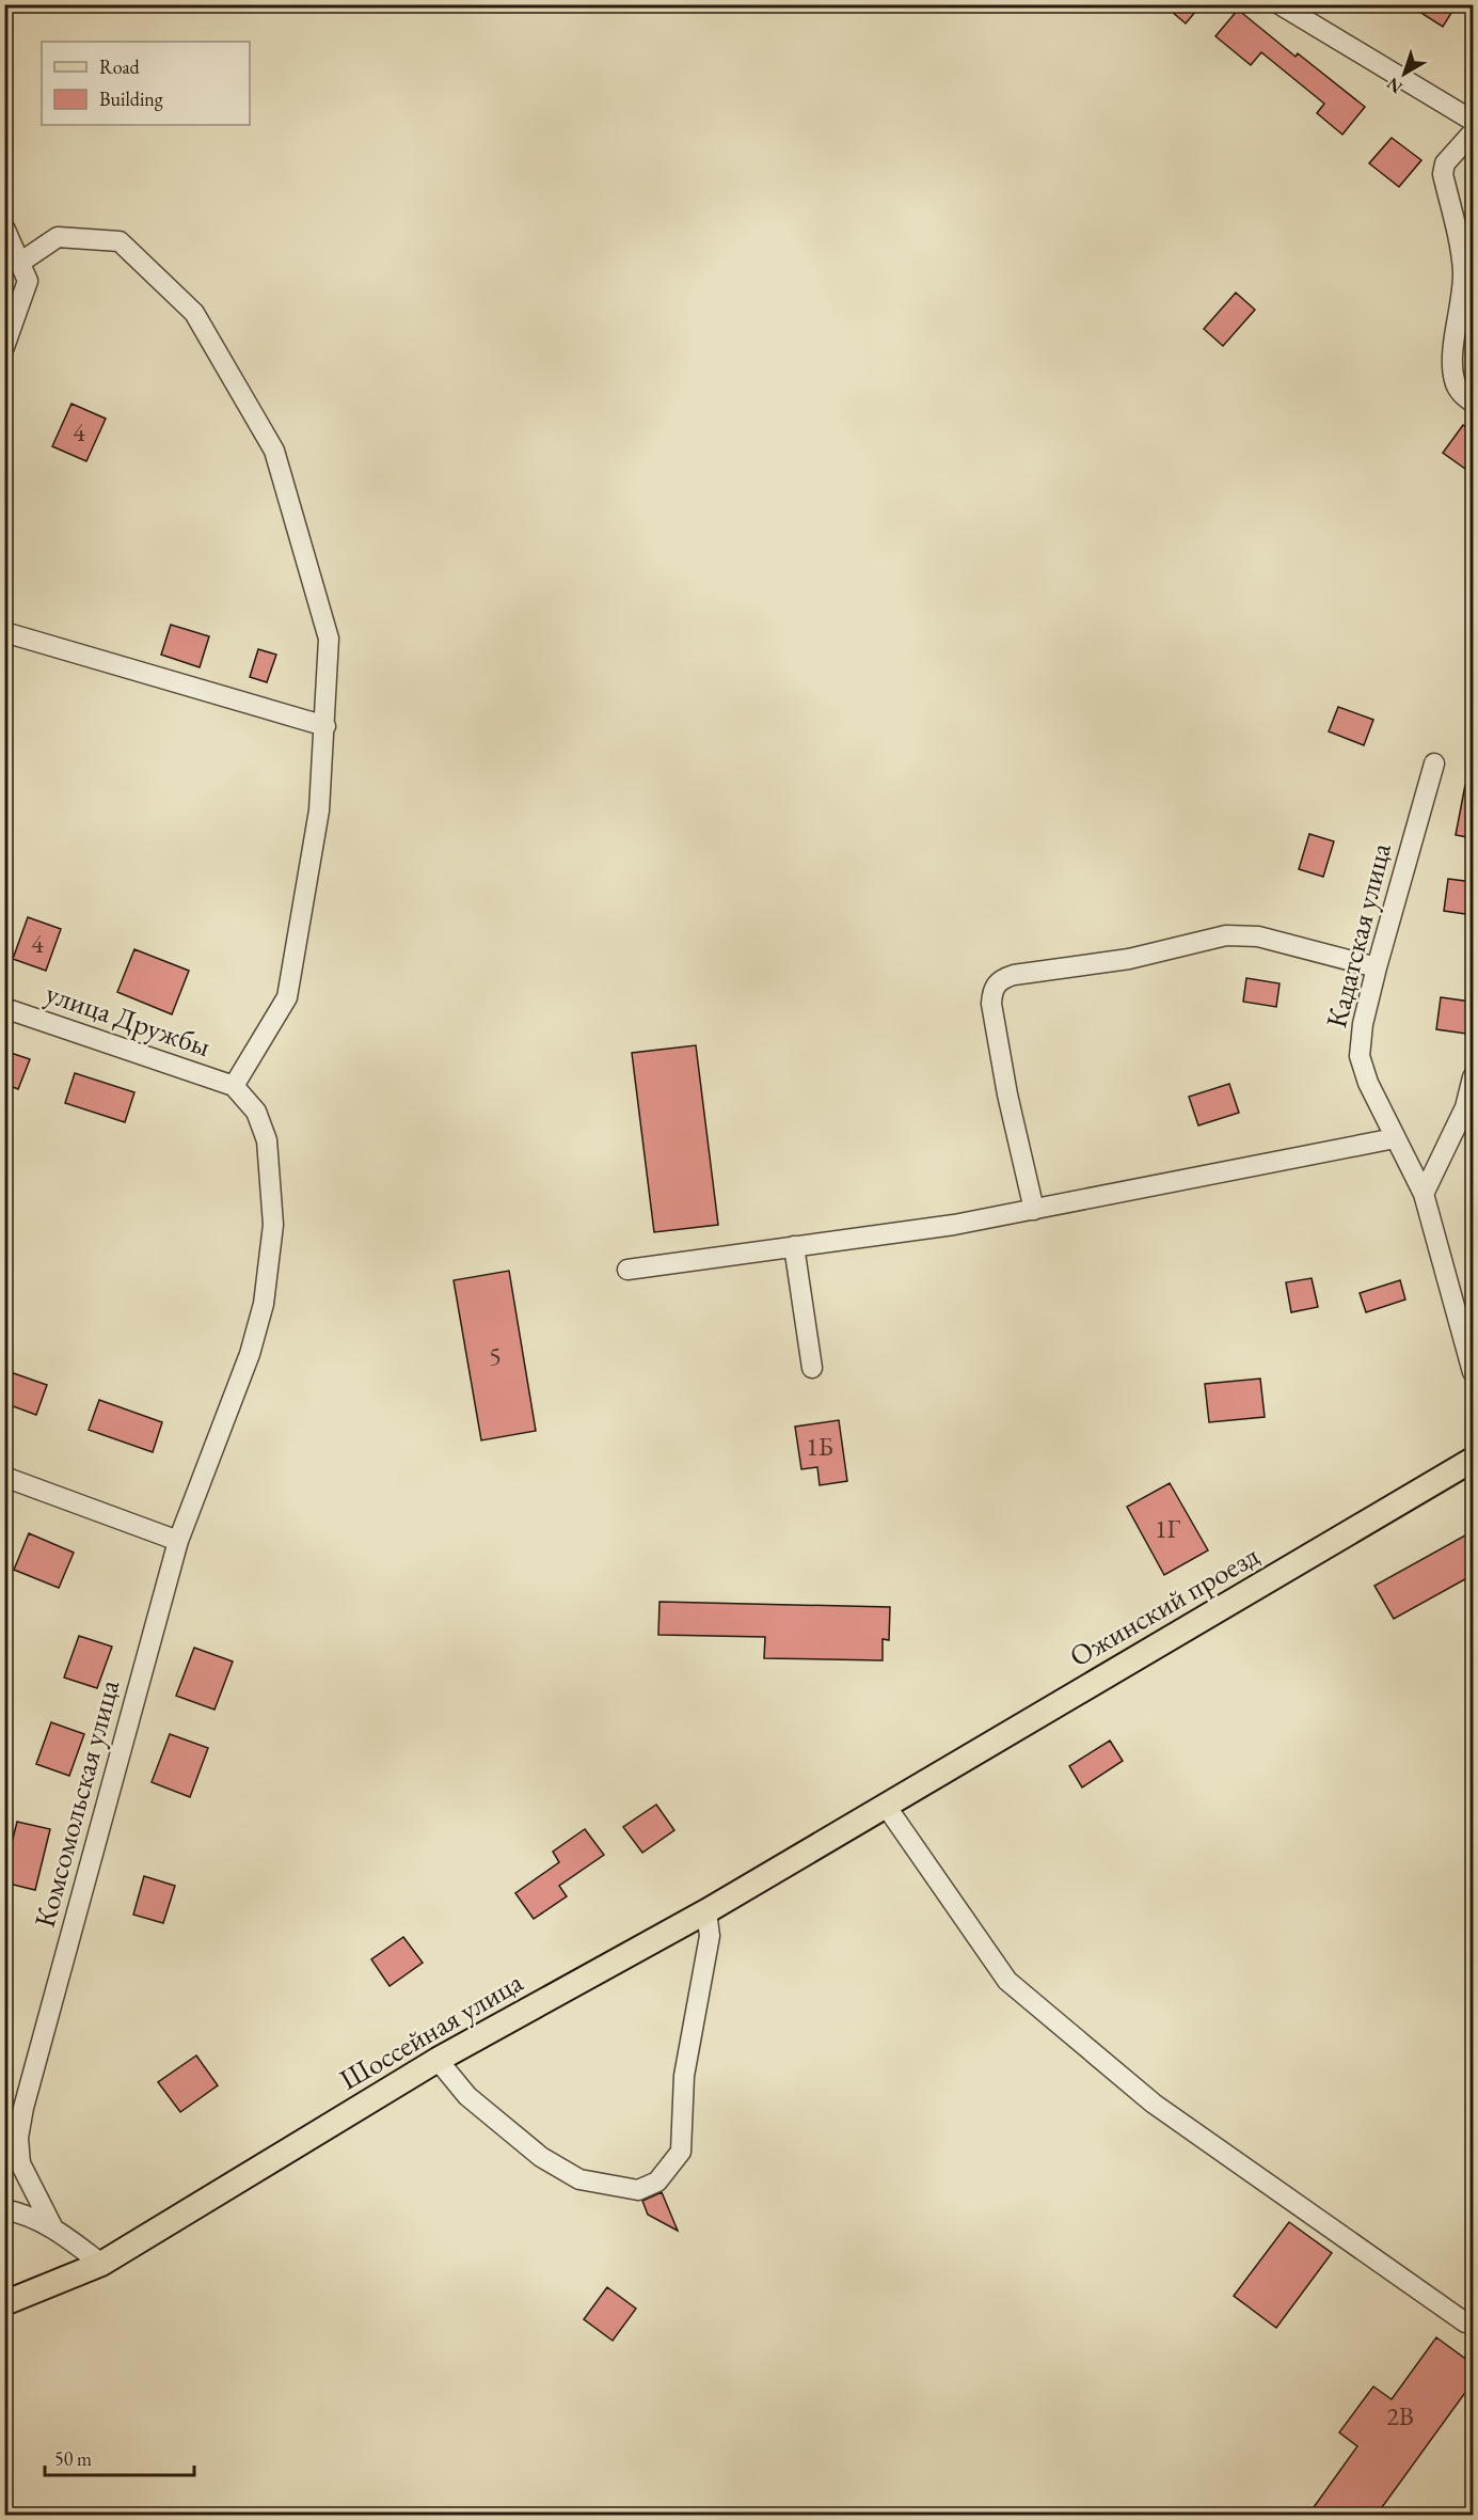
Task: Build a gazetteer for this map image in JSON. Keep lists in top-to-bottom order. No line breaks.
{"streets":{"main road":["Ожинский проезд","Шоссейная улица"],"street":["Кадатская улица","улица Дружбы","Комсомольская улица"]},"crossings":[["улица Дружбы","Комсомольская улица"],["Ожинский проезд","Шоссейная улица"]],"house_numbers":["4","4","5","1Б","1Г","2В"],"legend":["Road","Building"],"scale_bar":"50 m","north":"bottom left"}
